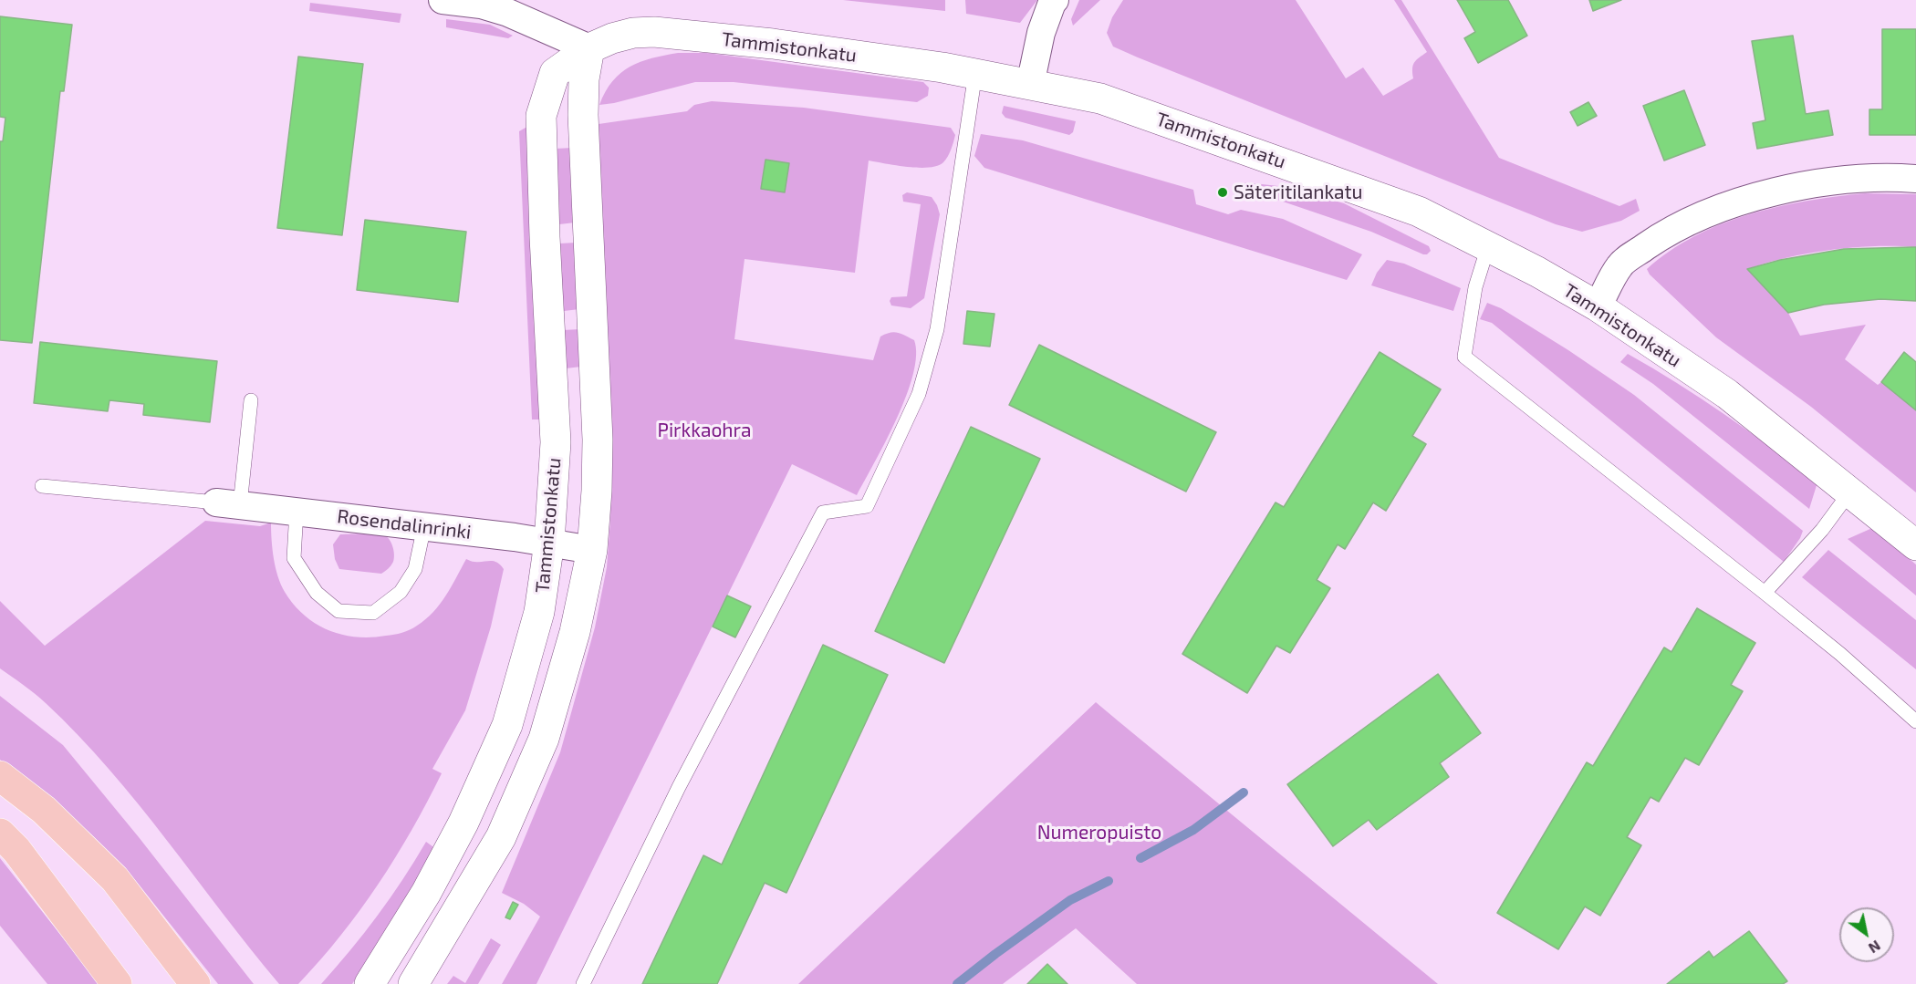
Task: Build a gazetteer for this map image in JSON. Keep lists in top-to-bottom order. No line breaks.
{"streets":{"street":["Tammistonkatu","Rosendalinrinki"]},"crossings":[["Tammistonkatu","Rosendalinrinki"]],"parks":["Pirkkaohra","Numeropuisto"],"places":["Säteritilankatu"],"north":"bottom right"}
